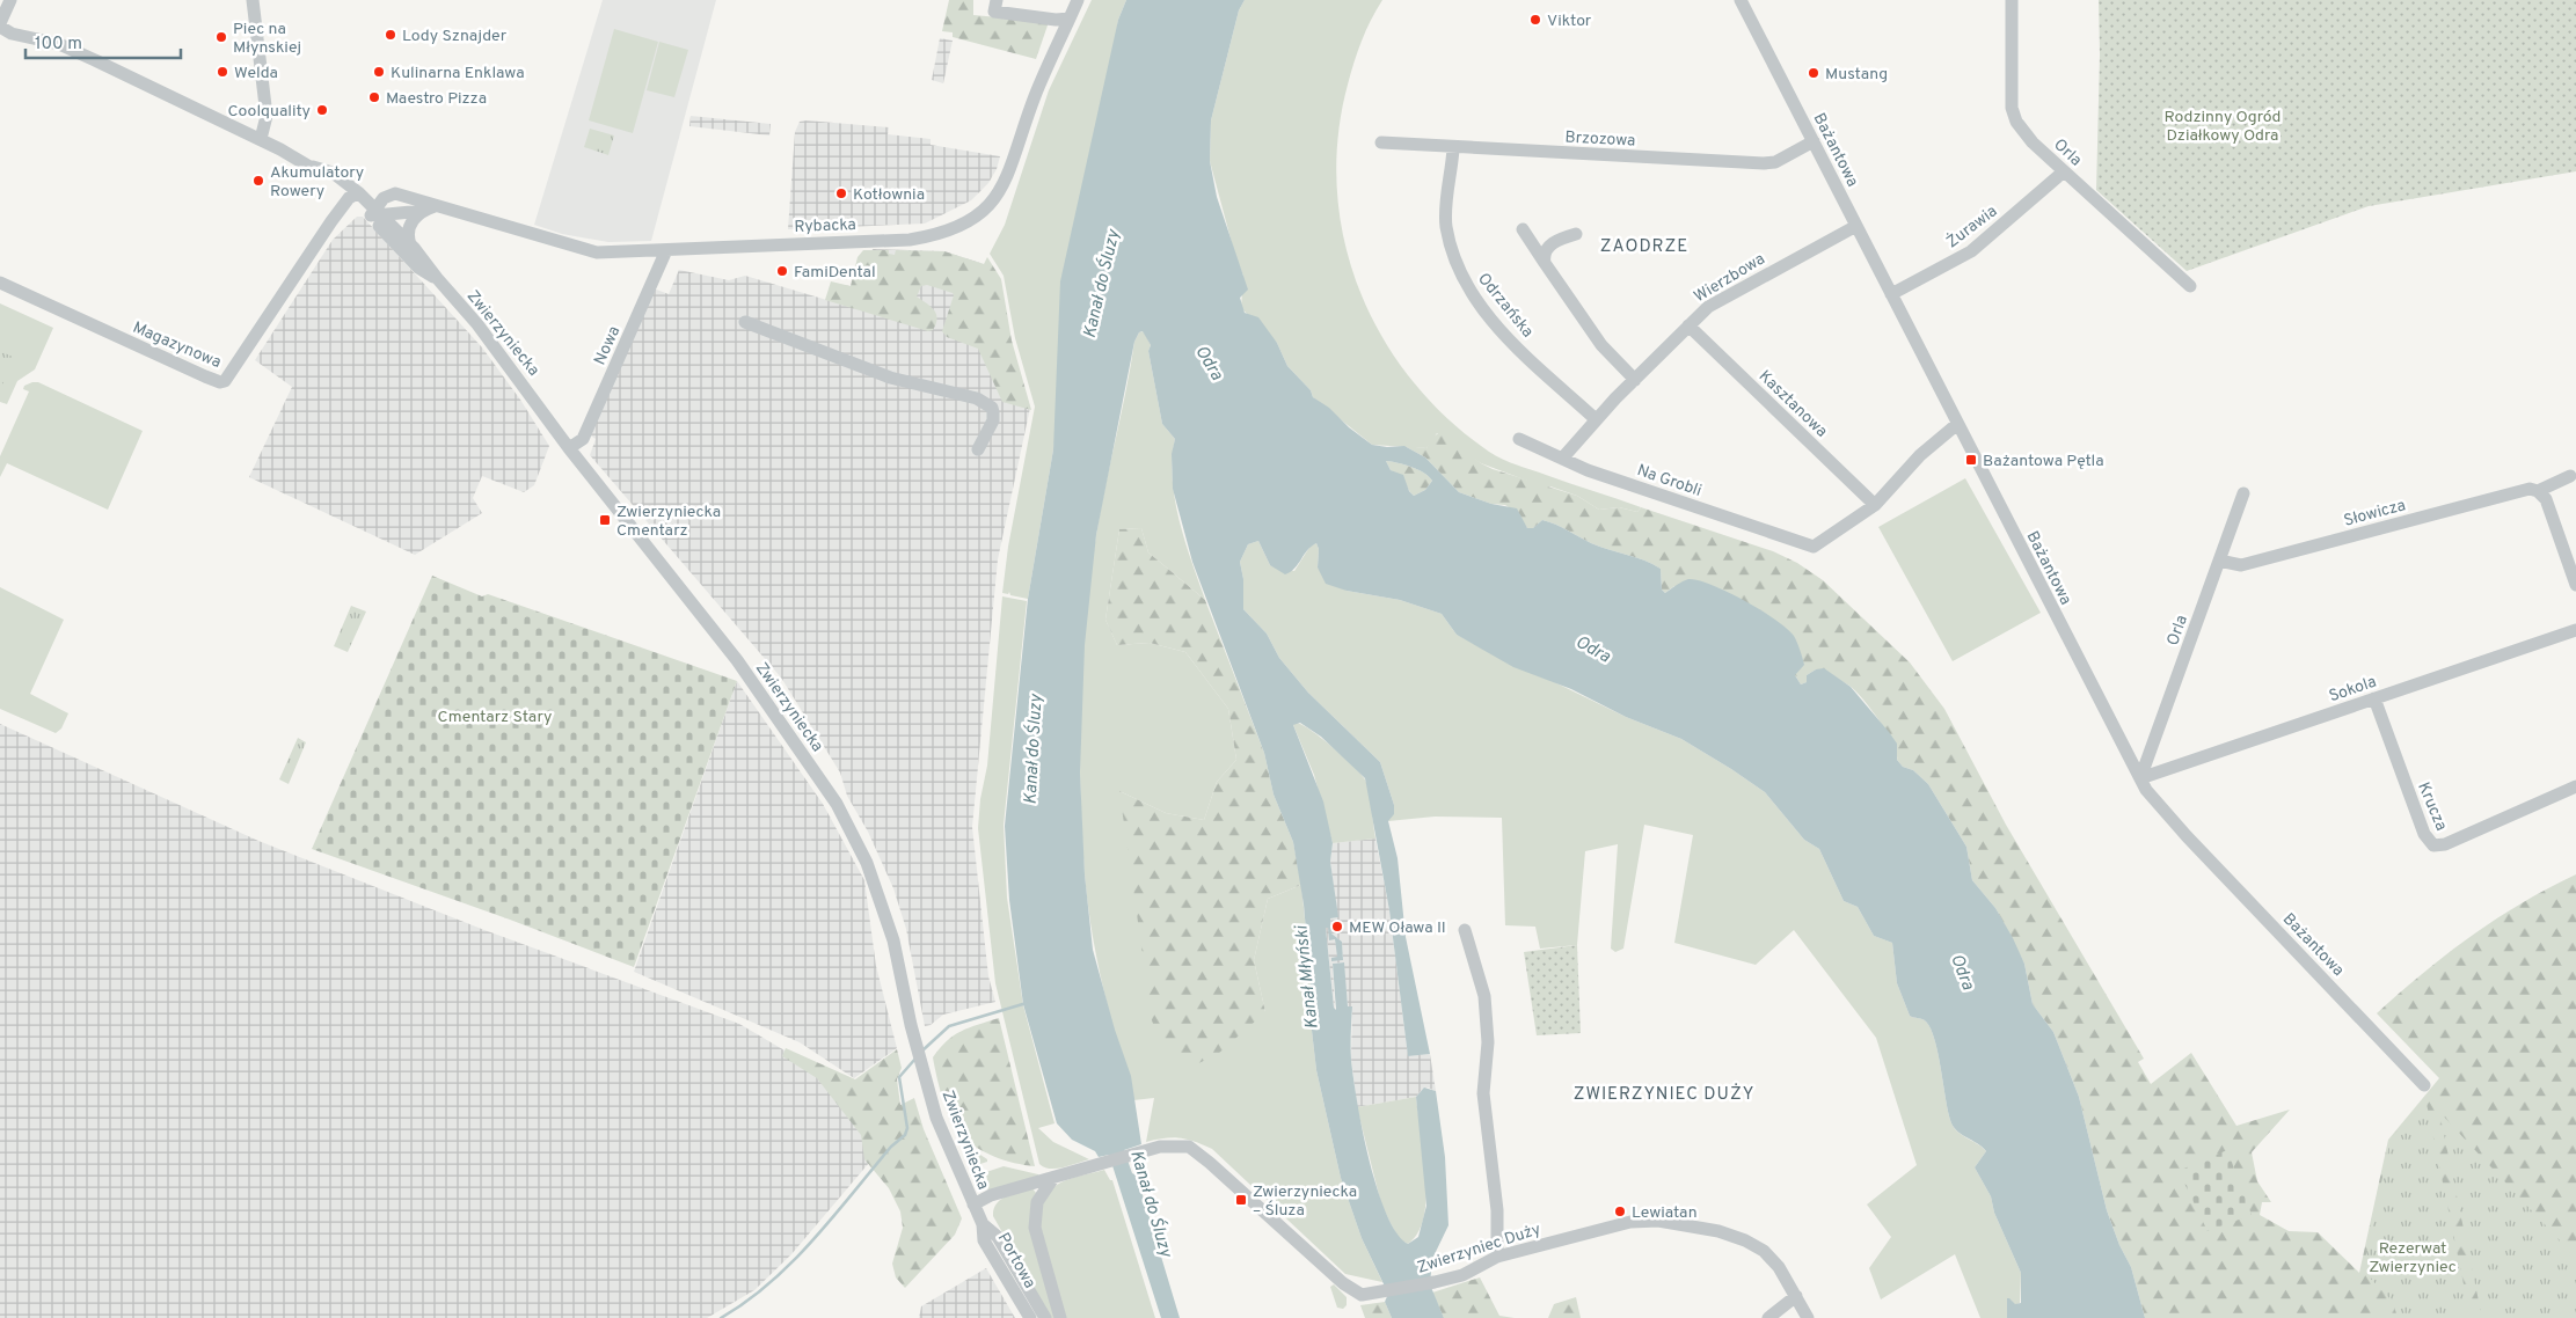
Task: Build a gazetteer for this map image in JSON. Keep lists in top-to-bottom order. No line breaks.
{"streets":{"street":["Brzozowa","Bażantowa","Orla","Rybacka","Żurawia","Wierzbowa","Odrzańska","Zwierzyniecka","Magazynowa","Nowa","Kasztanowa","Na Grobli","Słowicza","Sokola","Krucza","Zwierzyniec Duży","Portowa"]},"crossings":[["Brzozowa","Bażantowa"],["Brzozowa","Odrzańska"],["Bażantowa","Orla"],["Bażantowa","Żurawia"],["Bażantowa","Wierzbowa"],["Bażantowa","Sokola"],["Orla","Żurawia"],["Orla","Słowicza"],["Orla","Sokola"],["Rybacka","Zwierzyniecka"],["Rybacka","Nowa"],["Wierzbowa","Odrzańska"],["Wierzbowa","Kasztanowa"],["Wierzbowa","Na Grobli"],["Zwierzyniecka","Magazynowa"],["Zwierzyniecka","Nowa"],["Zwierzyniecka","Zwierzyniec Duży"],["Zwierzyniecka","Portowa"],["Kasztanowa","Na Grobli"],["Sokola","Krucza"]],"districts":["ZAODRZE","ZWIERZYNIEC DUŻY"],"water":["Kanał do Śluzy","Odra","Kanał Młyński"],"parks":["Rodzinny Ogród Działkowy Odra","Cmentarz Stary","Rezerwat Zwierzyniec"],"places":{"other":["Viktor","Lody Sznajder","Piec na Młynskiej","Welda","Kulinarna Enklawa","Mustang","Maestro Pizza","Coolquality","Akumulatory Rowery","Kotłownia","FamiDental","MEW Oława II","Lewiatan"],"transit":["Bażantowa Pętla","Zwierzyniecka Cmentarz","Zwierzyniecka – Śluza"]},"scale_bar":"100 m"}
